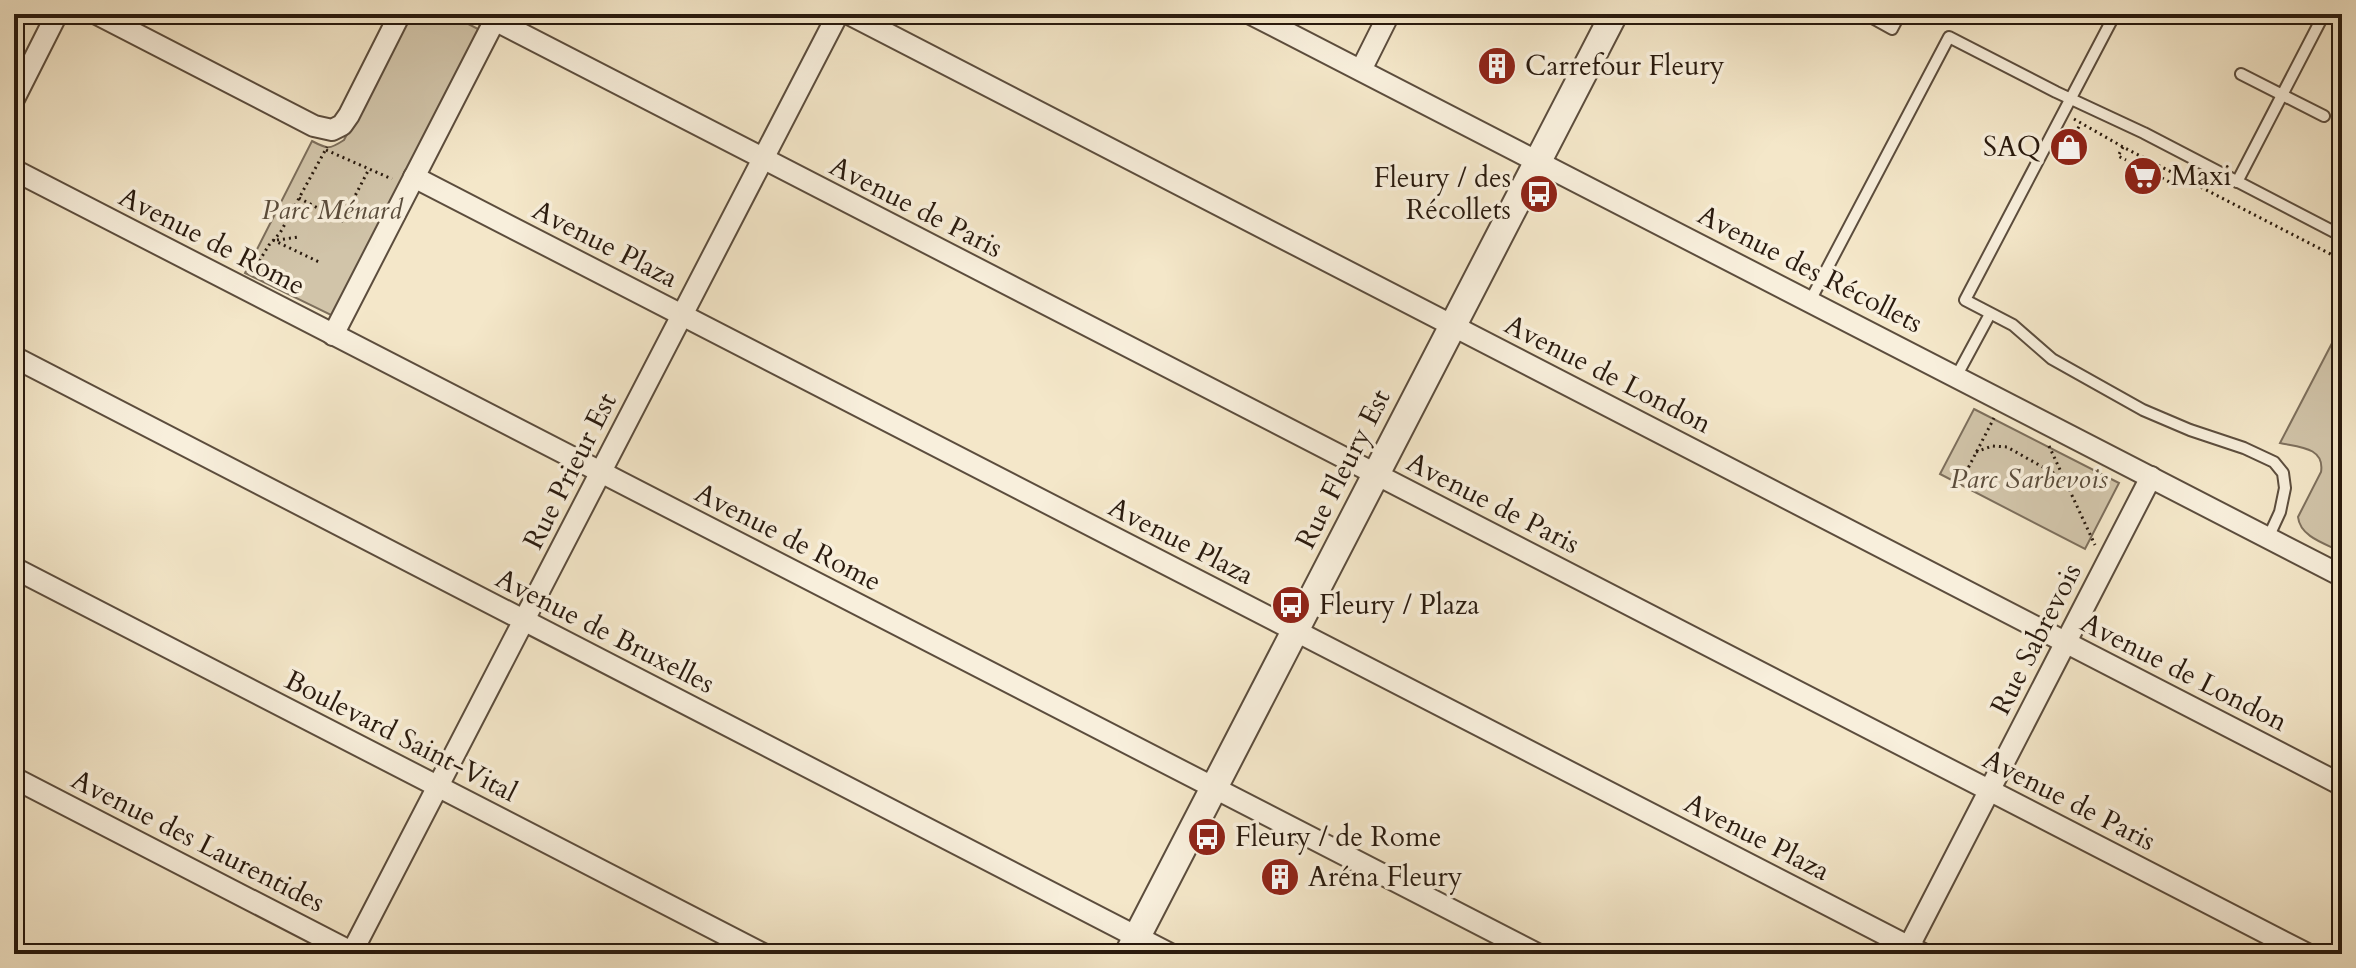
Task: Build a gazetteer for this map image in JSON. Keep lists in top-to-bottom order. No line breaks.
{"streets":{"street":["Avenue de Paris","Avenue de Rome","Avenue Plaza","Avenue des Récollets","Avenue de London","Rue Fleury Est","Rue Prieur Est","Avenue de Bruxelles","Rue Sabrevois","Boulevard Saint-Vital","Avenue des Laurentides"]},"crossings":[["Avenue de Paris","Rue Fleury Est"],["Avenue de Paris","Rue Prieur Est"],["Avenue de Paris","Rue Sabrevois"],["Avenue de Rome","Rue Fleury Est"],["Avenue de Rome","Rue Prieur Est"],["Avenue Plaza","Rue Fleury Est"],["Avenue Plaza","Rue Prieur Est"],["Avenue Plaza","Rue Sabrevois"],["Avenue des Récollets","Rue Fleury Est"],["Avenue des Récollets","Rue Sabrevois"],["Avenue de London","Rue Fleury Est"],["Avenue de London","Rue Sabrevois"],["Rue Fleury Est","Avenue de Bruxelles"],["Rue Prieur Est","Avenue de Bruxelles"],["Rue Prieur Est","Boulevard Saint-Vital"],["Rue Prieur Est","Avenue des Laurentides"]],"parks":["Parc Ménard","Parc Sarbevois"],"places":{"building":["Carrefour Fleury","Aréna Fleury"],"shop":["SAQ"],"supermarket":["Maxi"],"bus stop":["Fleury / des Récollets","Fleury / Plaza","Fleury / de Rome"]}}
